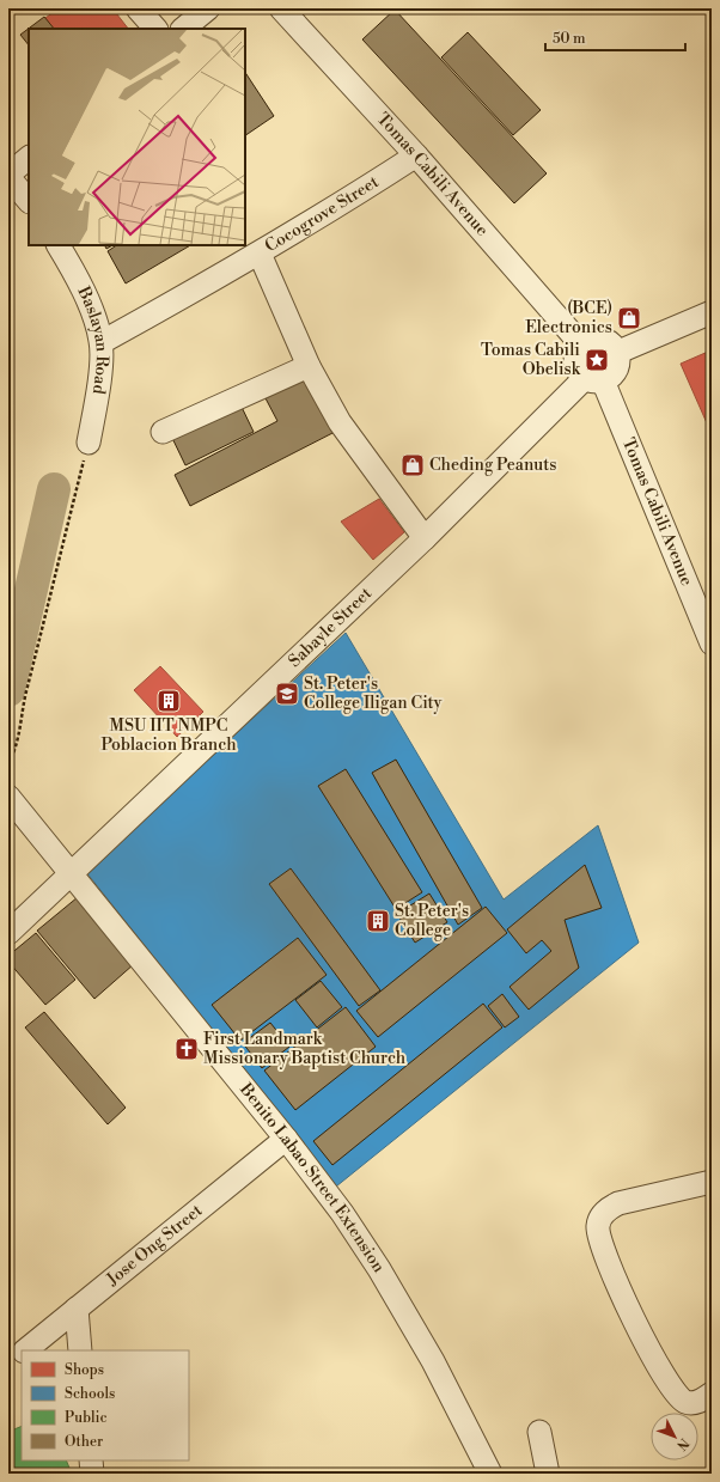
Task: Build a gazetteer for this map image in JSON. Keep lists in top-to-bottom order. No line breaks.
{"streets":{"street":["Tomas Cabili Avenue","Cocogrove Street","Baslayan Road","Sabayle Street","Benito Labao Street Extension","Jose Ong Street"]},"crossings":[["Tomas Cabili Avenue","Cocogrove Street"],["Tomas Cabili Avenue","Sabayle Street"],["Cocogrove Street","Baslayan Road"],["Sabayle Street","Benito Labao Street Extension"],["Benito Labao Street Extension","Jose Ong Street"]],"places":{"shop":["(BCE) Electronics","Cheding Peanuts"],"place":["Tomas Cabili Obelisk"],"school or university":["St. Peter's College Iligan City"],"building":["MSU IIT NMPC Poblacion Branch","St. Peter's College"],"church":["First Landmark Missionary Baptist Church"]},"legend":["Shops","Schools","Public","Other"],"scale_bar":"50 m","north":"bottom right"}
